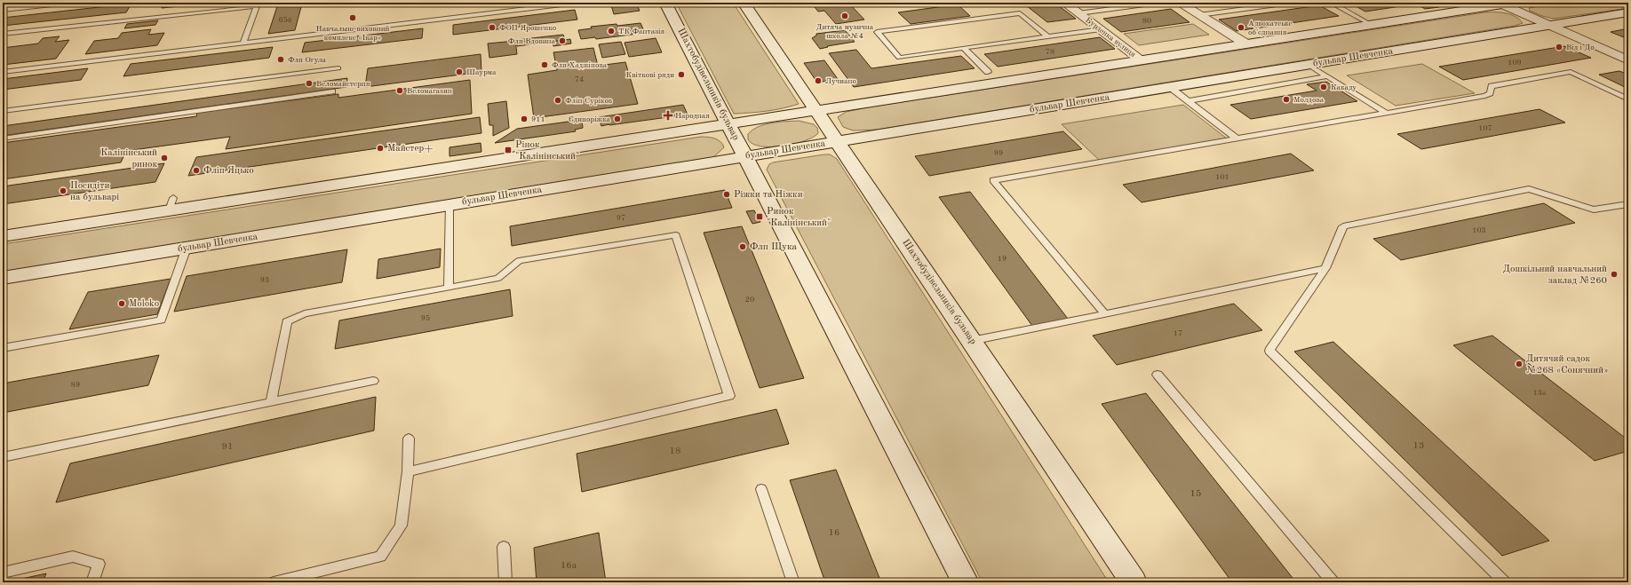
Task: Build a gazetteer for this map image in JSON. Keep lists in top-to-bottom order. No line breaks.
{"streets":{"main road":["бульвар Шевченка","Шахтобудівельників бульвар"],"street":["Бурденка вулиця"]},"crossings":[["бульвар Шевченка","Шахтобудівельників бульвар"]],"places":{"other":["Дитяча музична школа №4","Навчально-виховний комплекс «Ікар»","ФОП Ярошенко","Адвокатське об'єднання","ТК Фантазія","Флп Вдовина","Від і До","Флп Огула","Флп Хаджінова","Шаурма","Квіткові ряди","Лучиано","Веломайстерня","Какаду","Веломагазин","Молдова","Фліп Суріков","911","Єдиноріжка","Майстер+","Калінінський ринок","Фліп Яцько","Посидіти на бульварі","Ріжки та Ніжки","Флп Щука","Дошкільний навчальний заклад №260","Moloko","Дитячий садок №268 «Сонячний»"],"health":["Народная"],"transit":["Рінок \"Калінінський\"","Ринок \"Калінінський\""]},"house_numbers":["65б","80","78","109","74","107","99","101","97","103","19","93","20","95","17","89","13а","13","91","18","15","16","16а"]}
